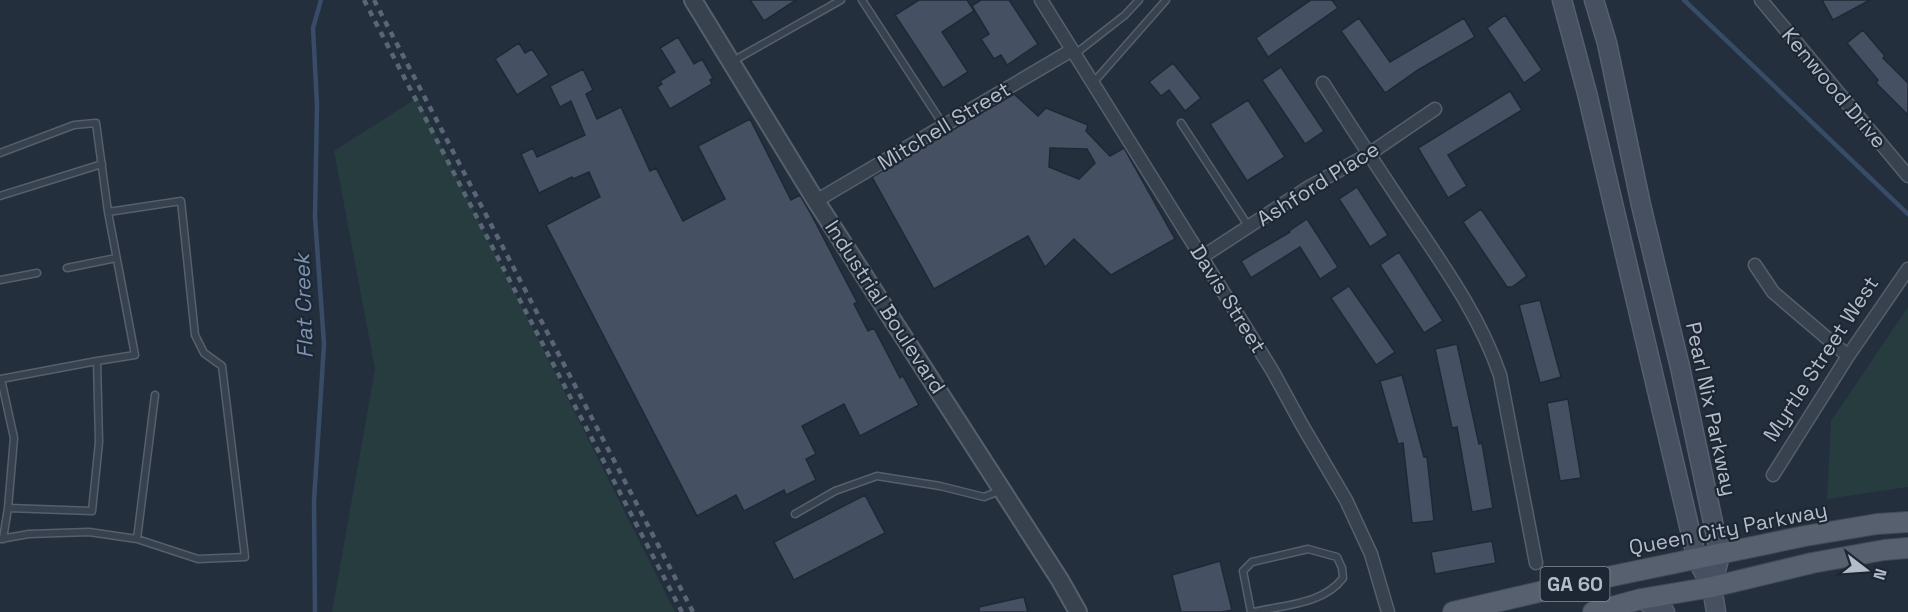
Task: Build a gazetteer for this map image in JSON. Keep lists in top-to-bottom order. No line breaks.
{"streets":{"main road":["Pearl Nix Parkway","Queen City Parkway","GA 60"],"street":["Kenwood Drive","Mitchell Street","Ashford Place","Davis Street","Industrial Boulevard","Myrtle Street West"]},"crossings":[["Mitchell Street","Davis Street"],["Mitchell Street","Industrial Boulevard"],["Ashford Place","Davis Street"],["Pearl Nix Parkway","Queen City Parkway"],["Pearl Nix Parkway","GA 60"]],"water":["Flat Creek"],"north":"right"}
